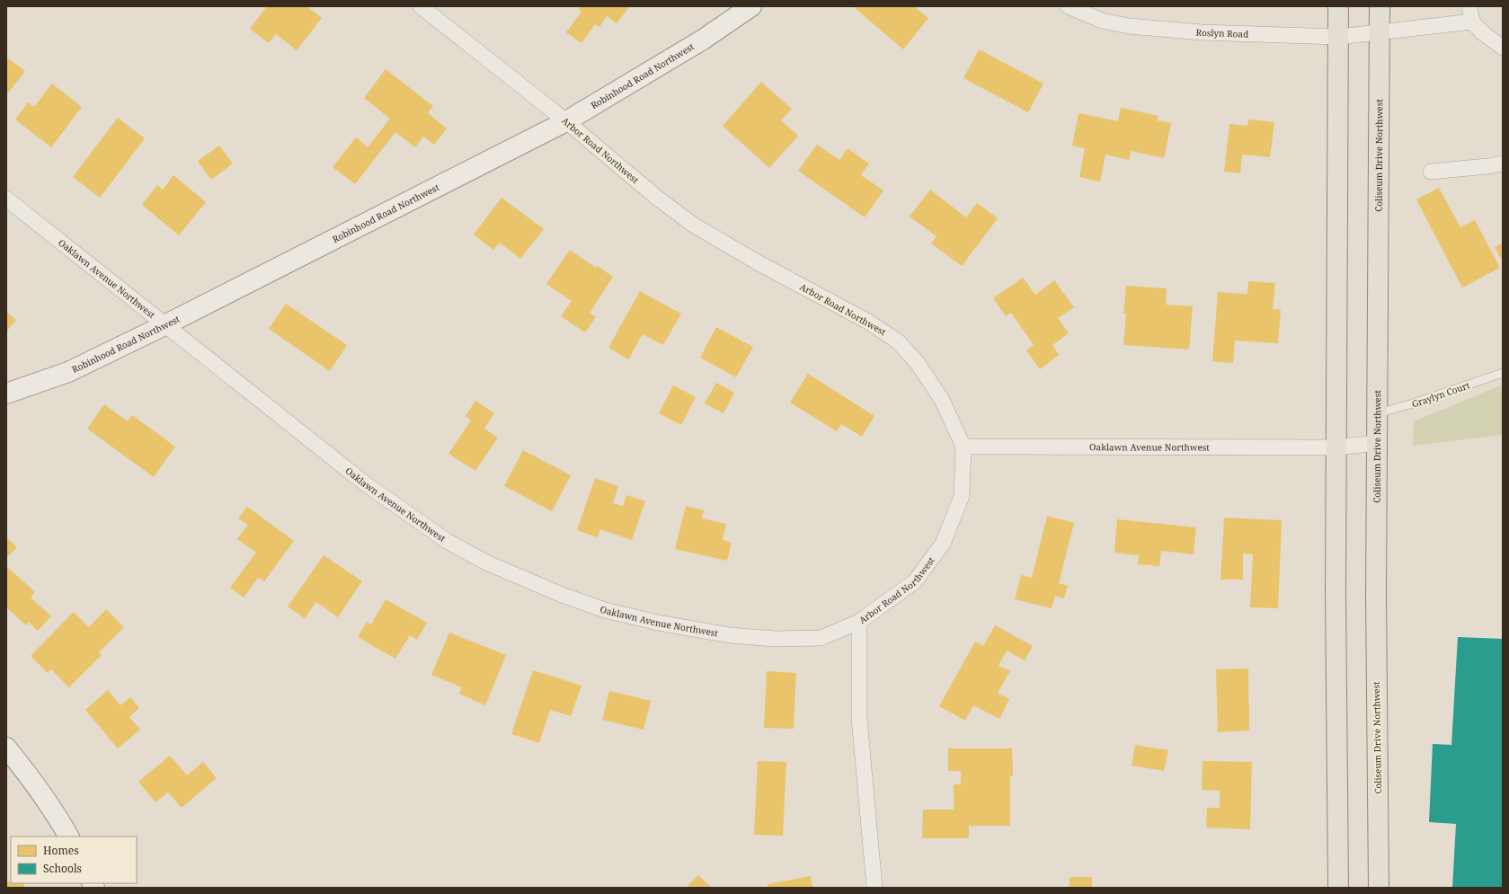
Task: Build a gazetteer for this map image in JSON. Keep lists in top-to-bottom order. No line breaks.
{"streets":{"main road":["Coliseum Drive Northwest"],"street":["Roslyn Road","Robinhood Road Northwest","Arbor Road Northwest","Oaklawn Avenue Northwest"],"lane":["Graylyn Court"]},"crossings":[["Roslyn Road","Coliseum Drive Northwest"],["Robinhood Road Northwest","Arbor Road Northwest"],["Robinhood Road Northwest","Oaklawn Avenue Northwest"],["Arbor Road Northwest","Oaklawn Avenue Northwest"],["Coliseum Drive Northwest","Oaklawn Avenue Northwest"],["Coliseum Drive Northwest","Graylyn Court"]],"legend":["Homes","Schools"]}
